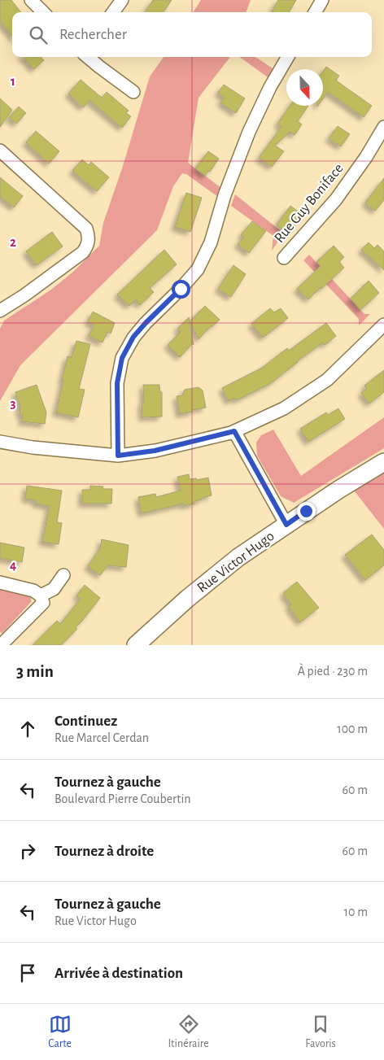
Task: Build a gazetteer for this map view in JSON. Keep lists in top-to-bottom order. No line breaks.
{"streets":{"street":["Rue Guy Boniface","Rue Victor Hugo"]},"north":"bottom","page":{"search":"Rechercher","heading":["3 min","À pied · 230 m"],"list":[["Continuez","Rue Marcel Cerdan","100 m"],["Tournez à gauche","Boulevard Pierre Coubertin","60 m"],["Tournez à droite","60 m"],["Tournez à gauche","Rue Victor Hugo","10 m"],"Arrivée à destination"],"nav":["Carte","Itinéraire","Favoris"]},"grid":{"rows":["1","2","3","4"]}}
